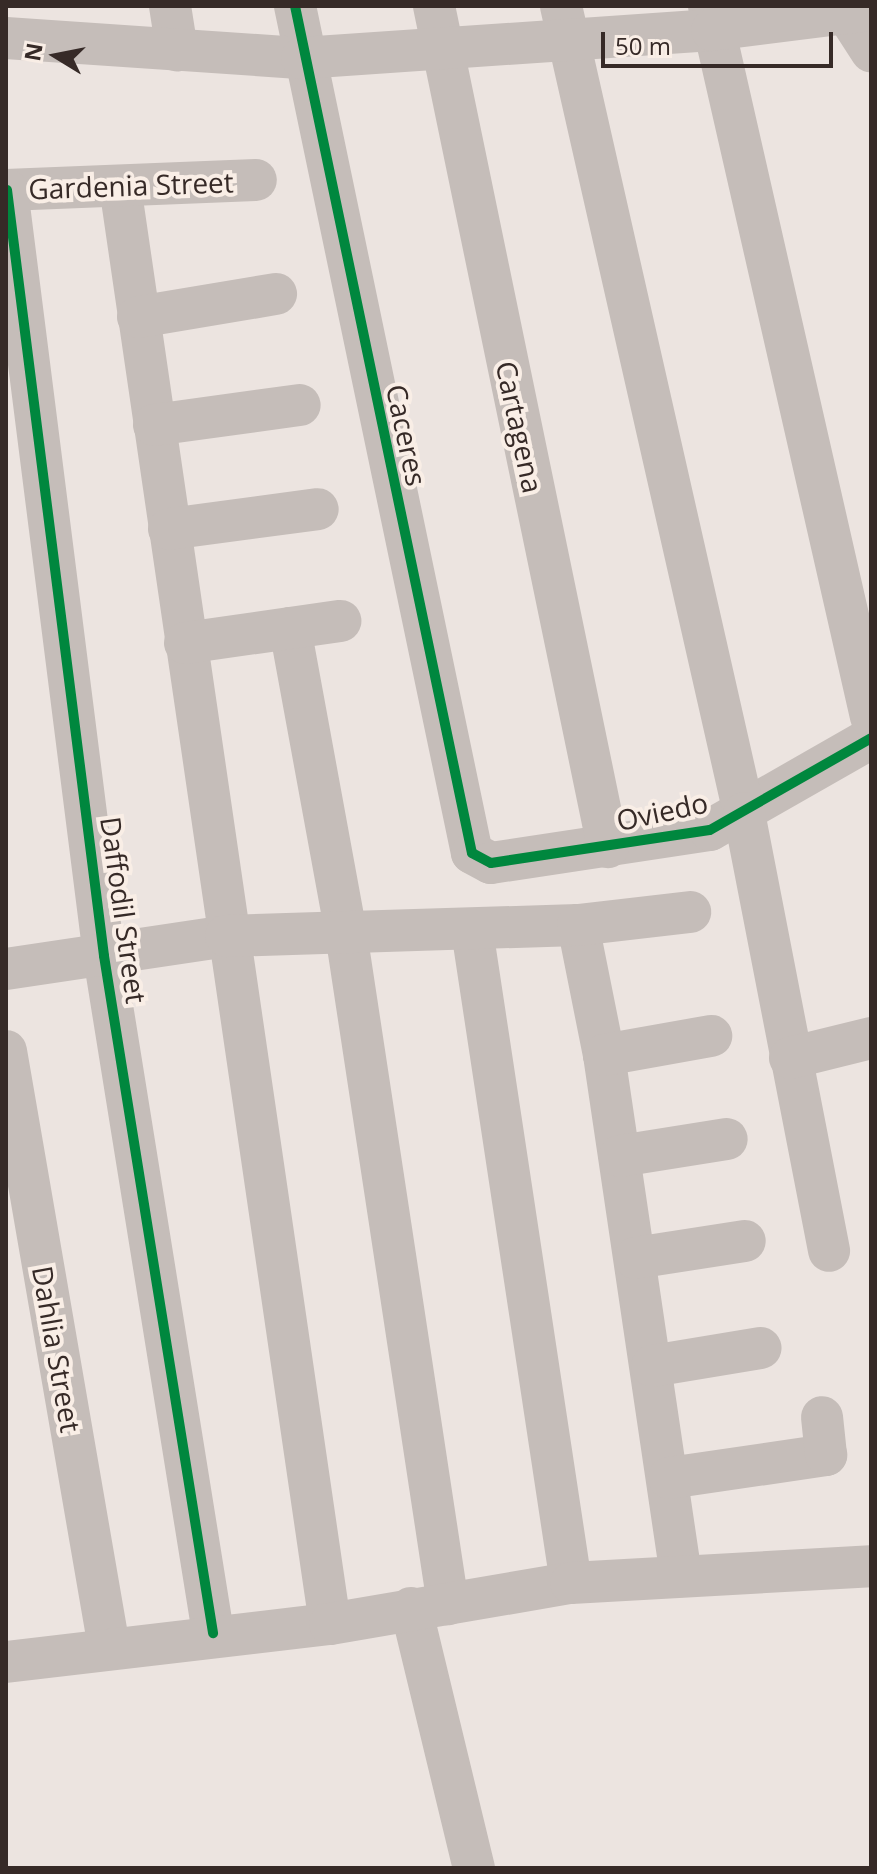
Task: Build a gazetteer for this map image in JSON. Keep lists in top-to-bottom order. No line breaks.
{"streets":{"street":["Gardenia Street","Cartagena","Caceres","Oviedo","Daffodil Street","Dahlia Street"]},"crossings":[["Gardenia Street","Daffodil Street"],["Cartagena","Oviedo"],["Caceres","Oviedo"]],"scale_bar":"50 m","north":"left"}
